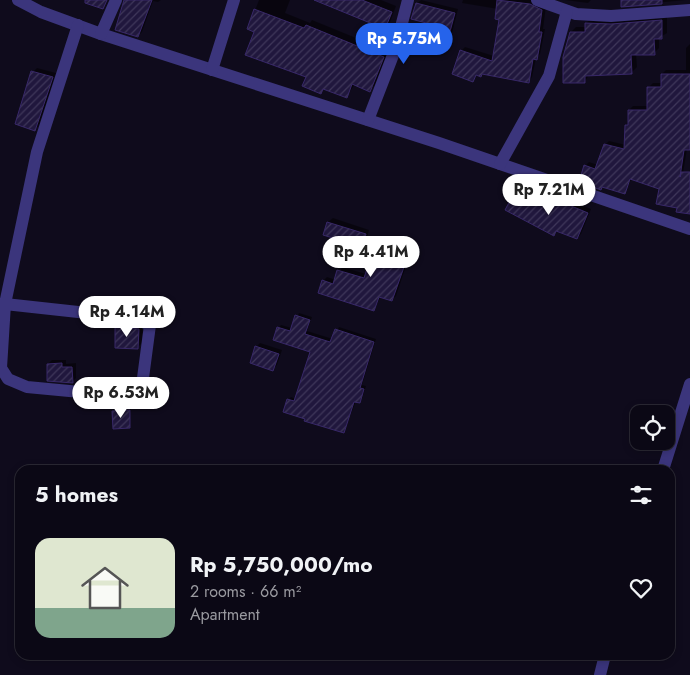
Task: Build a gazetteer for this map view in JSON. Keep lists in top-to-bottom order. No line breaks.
{"page":{"price":["Rp 5.75M","Rp 7.21M","Rp 4.41M","Rp 4.14M","Rp 6.53M"],"heading":"5 homes","list":[{"name":"Rp 5,750,000/mo","note":"2 rooms · 66 m² · Apartment"}]}}
